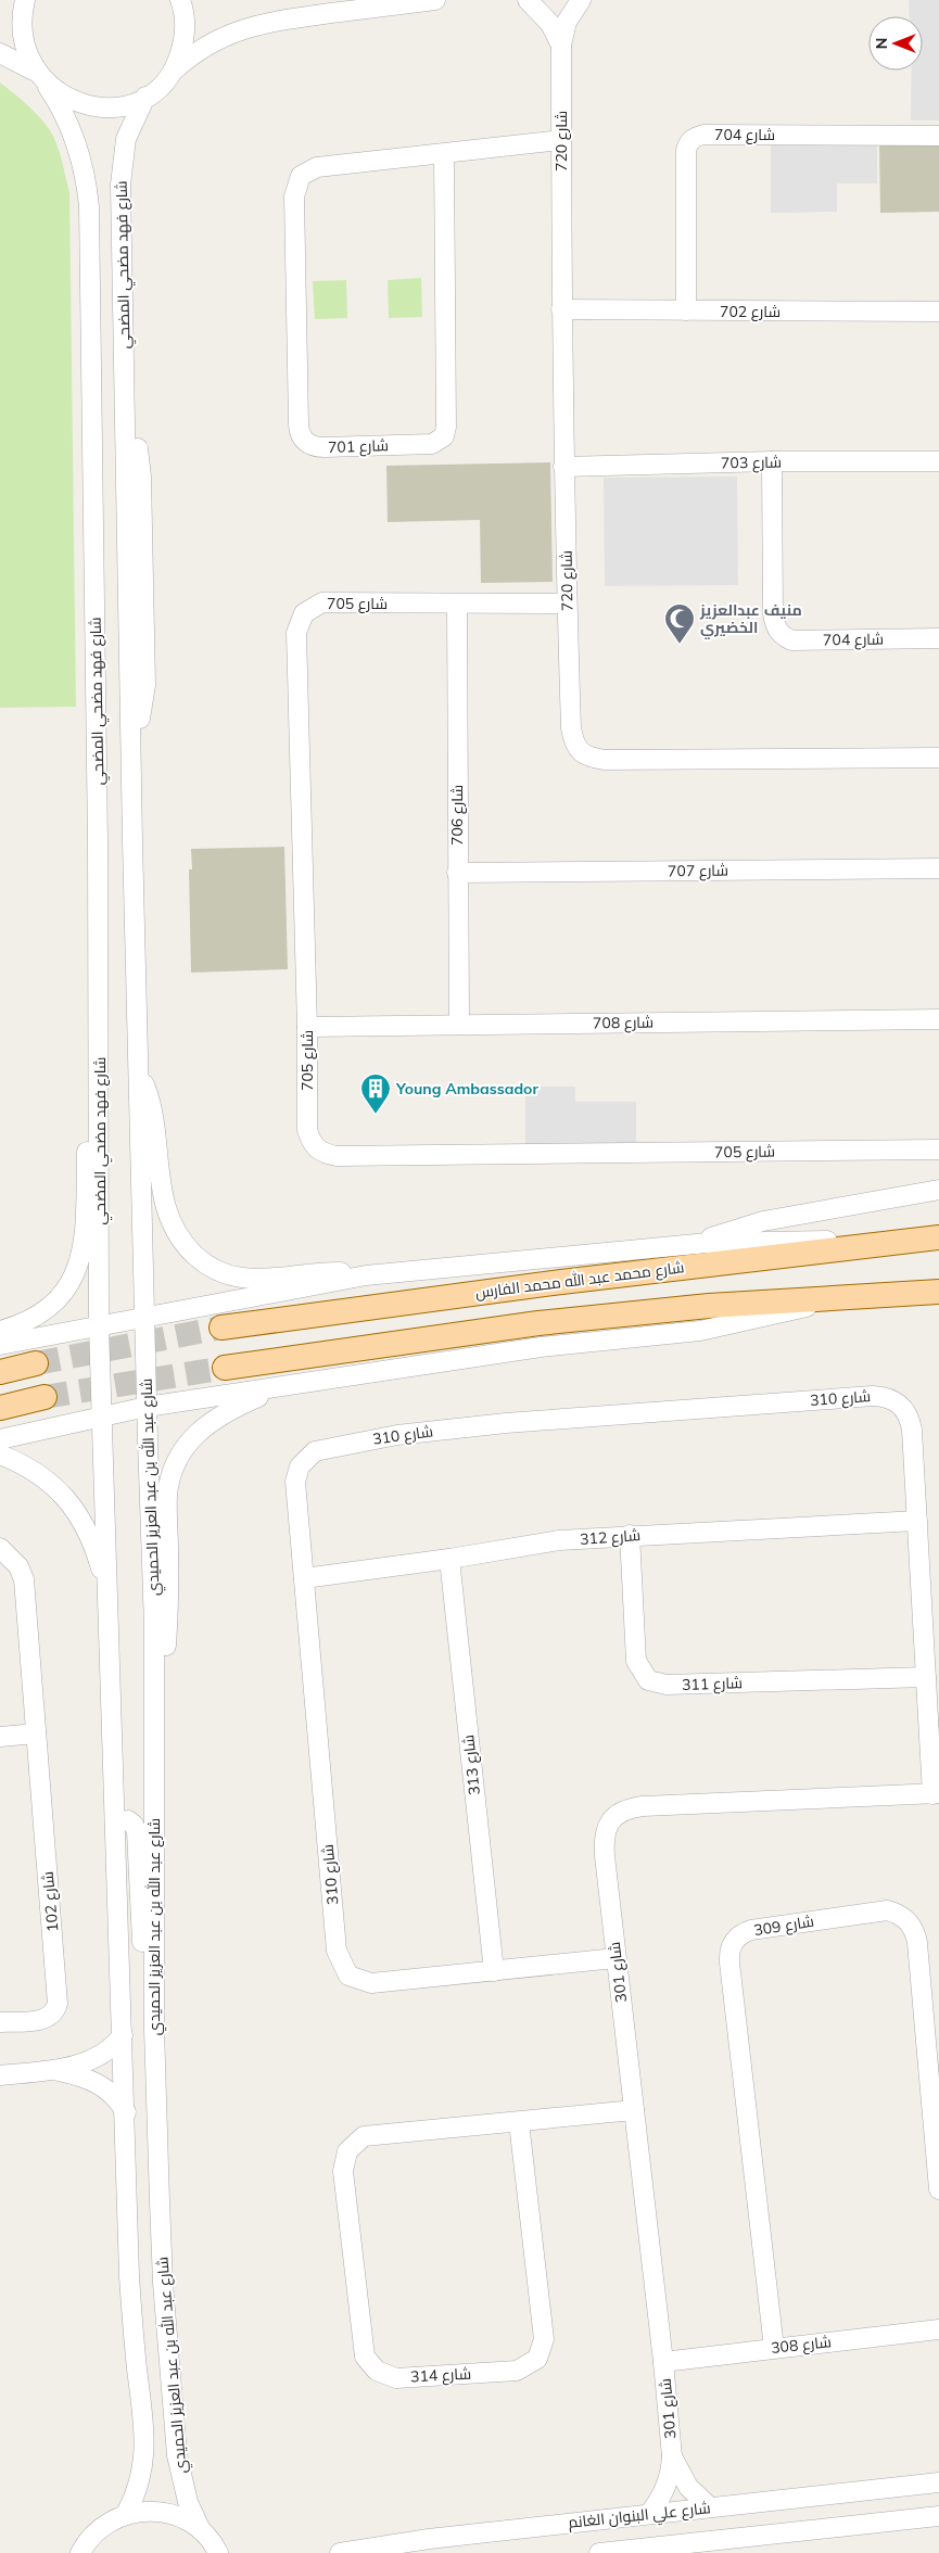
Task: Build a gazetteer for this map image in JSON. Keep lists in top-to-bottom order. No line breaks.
{"streets":{"main road":["شارع محمد عبد الله محمد الفارس"],"street":["شارع 704","شارع 720","شارع فهد مضحي المضحي","شارع 702","شارع 701","شارع 703","شارع 705","شارع 706","شارع 707","شارع 708","شارع 310","شارع عبد الله بن عبد العزيز الحميدي","شارع 312","شارع 311","شارع 313","شارع 102","شارع 309","شارع 301","شارع 308","شارع 314","شارع علي البنوان الغانم"]},"crossings":[["شارع 704","شارع 702"],["شارع 704","شارع 703"],["شارع 720","شارع 702"],["شارع 720","شارع 701"],["شارع 720","شارع 703"],["شارع 720","شارع 705"],["شارع فهد مضحي المضحي","شارع عبد الله بن عبد العزيز الحميدي"],["شارع 705","شارع 706"],["شارع 705","شارع 708"],["شارع 706","شارع 707"],["شارع 706","شارع 708"],["شارع 310","شارع 312"],["شارع 310","شارع 311"],["شارع 310","شارع 313"],["شارع 310","شارع 301"],["شارع 312","شارع 311"],["شارع 312","شارع 313"],["شارع 309","شارع 308"],["شارع 301","شارع 308"],["شارع 301","شارع 314"],["شارع 301","شارع علي البنوان الغانم"]],"places":{"mosque":["منيف عبدالعزيز الخضيري"],"building":["Young Ambassador"]},"north":"left"}
